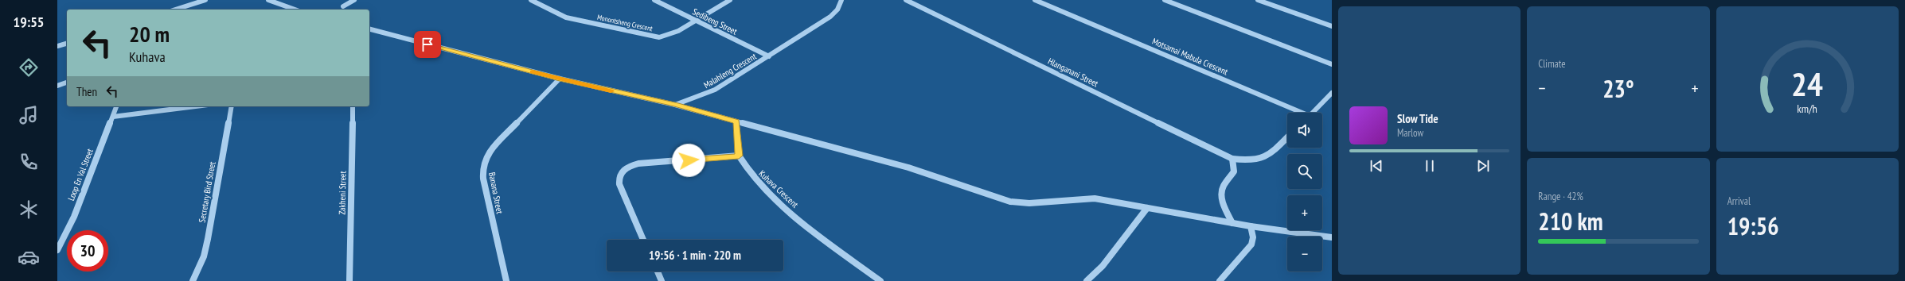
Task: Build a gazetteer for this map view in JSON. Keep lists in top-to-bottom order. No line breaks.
{"streets":{"street":["Sedibeng Street","Monontsheng Crescent","Motsamai Mabula Crescent","Malahleng Crescent","Hlanganani Street","Loop En Val Street","Kuhava Crescent","Secretary Bird Street","Zakheni Street","Banana Street"]},"crossings":[["Sedibeng Street","Monontsheng Crescent"],["Sedibeng Street","Malahleng Crescent"]],"page":{"tabs":"19:55","tile":["Climate",["Range · 42%","210 km"],["Arrival","19:56"]],"turn":["20 m","Kuhava"],"heat":["−","23°","+"],"then":"Then","song":["Slow Tide","Marlow"],"map_buttons":["+","−"],"limit":"30","trip":"19:56 · 1 min · 220 m","gauge":["24","km/h"]}}
